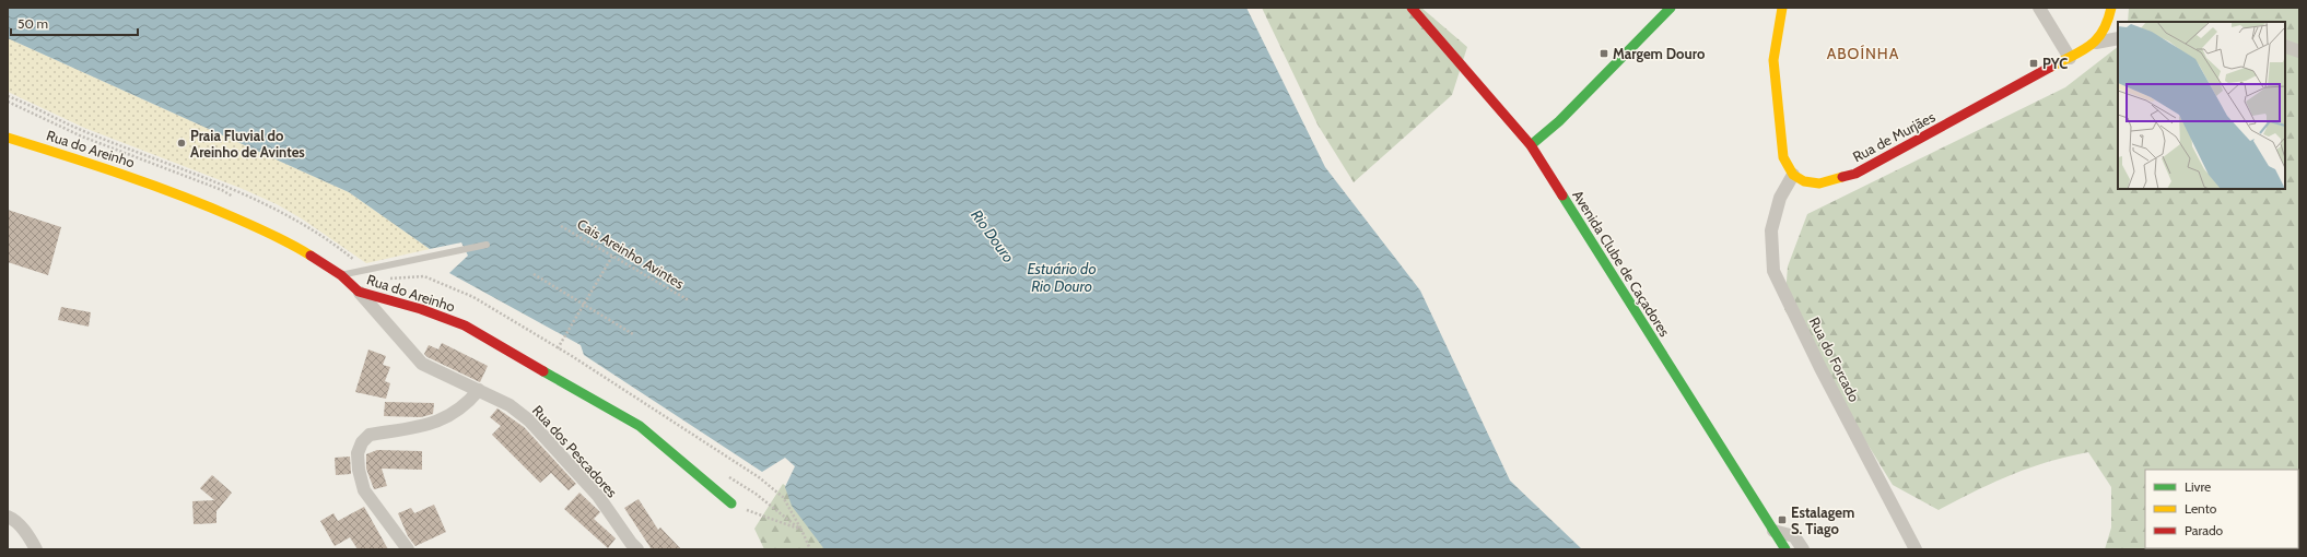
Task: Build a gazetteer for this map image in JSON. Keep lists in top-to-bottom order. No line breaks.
{"streets":{"main road":["Rua de Murjães","Rua do Areinho","Avenida Clube de Caçadores"],"street":["Rua do Forcado","Rua dos Pescadores"],"path":["Cais Areinho Avintes"]},"crossings":[["Rua de Murjães","Rua do Forcado"],["Rua do Areinho","Rua dos Pescadores"]],"districts":["ABOÍNHA"],"water":["Rio Douro","Estuário do Rio Douro"],"places":{"transit":["Margem Douro","PYC","Estalagem S. Tiago"],"other":["Praia Fluvial do Areinho de Avintes"]},"legend":["Livre","Lento","Parado"],"scale_bar":"50 m"}
